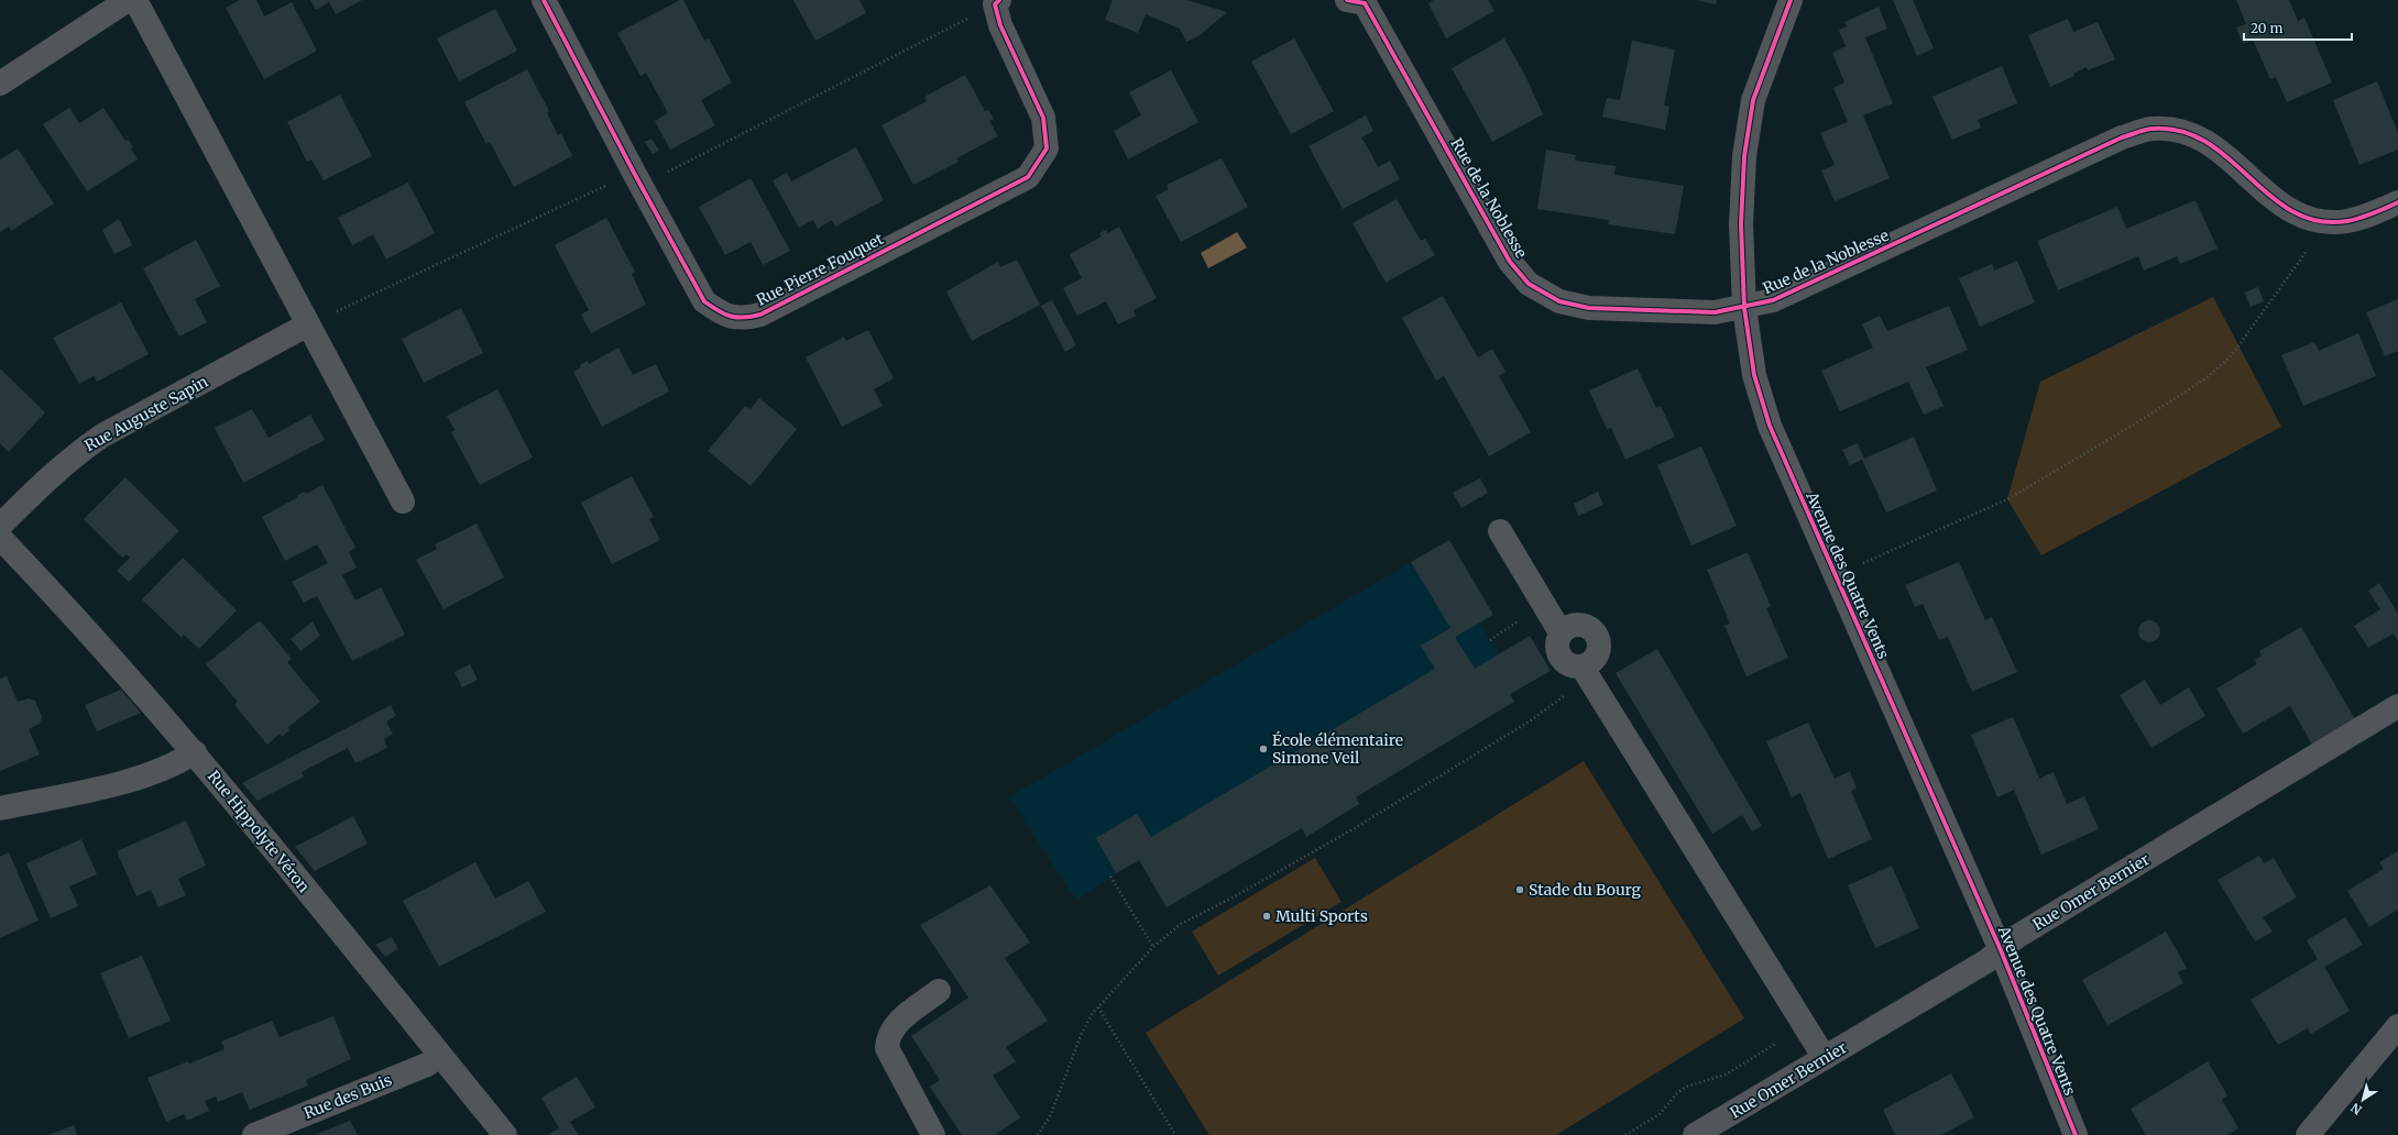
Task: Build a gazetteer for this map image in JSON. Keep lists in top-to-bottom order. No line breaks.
{"streets":{"street":["Rue de la Noblesse","Rue Pierre Fouquet","Rue Auguste Sapin","Avenue des Quatre Vents","Rue Hippolyte Véron","Rue Omer Bernier","Rue des Buis"]},"crossings":[["Rue de la Noblesse","Avenue des Quatre Vents"],["Avenue des Quatre Vents","Rue Omer Bernier"],["Rue Hippolyte Véron","Rue des Buis"]],"places":["École élémentaire Simone Veil","Stade du Bourg","Multi Sports"],"scale_bar":"20 m","north":"bottom left"}
